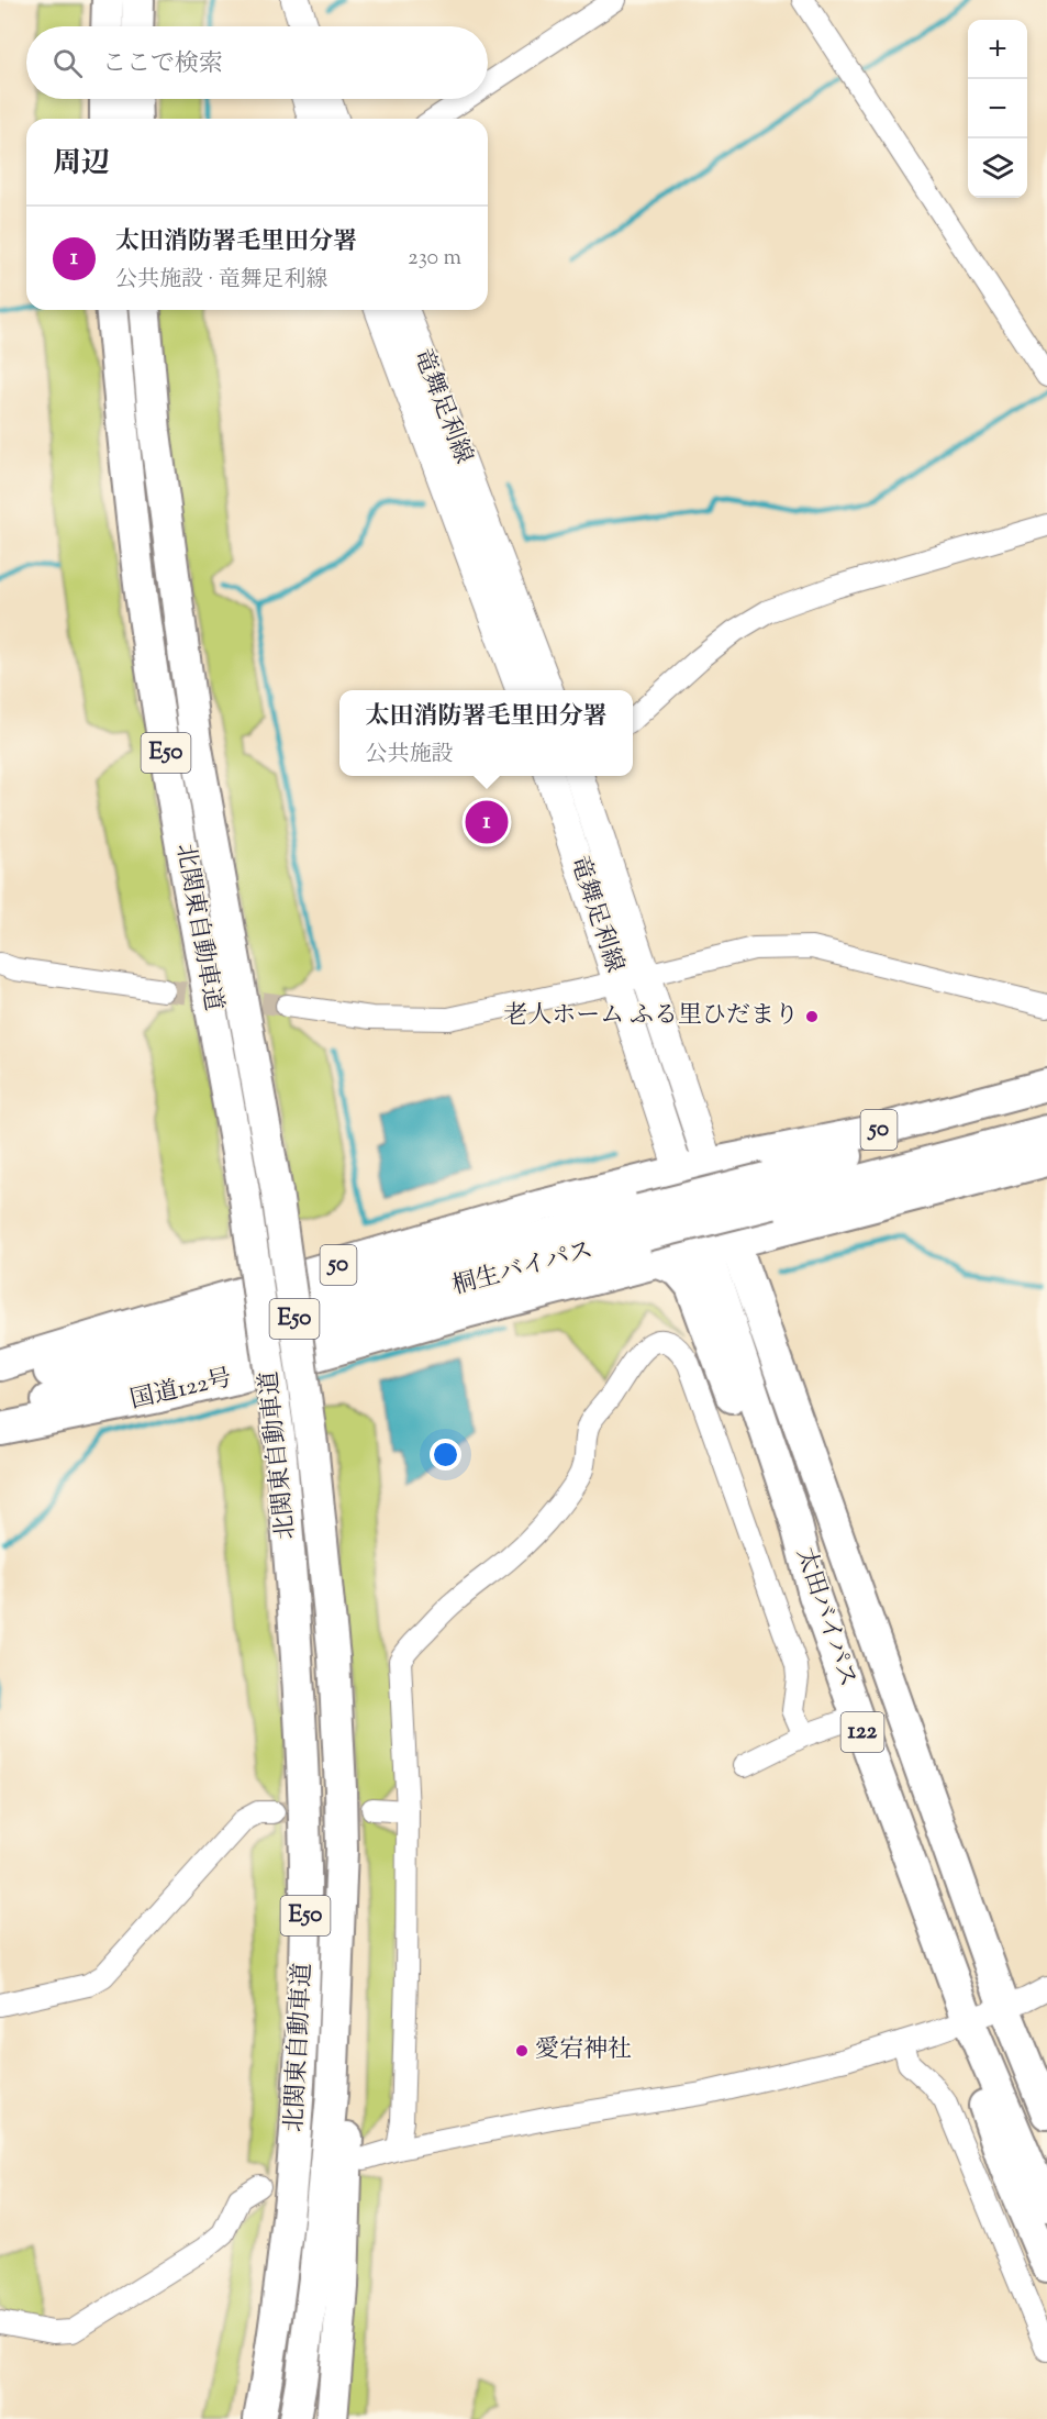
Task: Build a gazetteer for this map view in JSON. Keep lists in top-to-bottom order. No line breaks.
{"streets":{"highway":["E50","北関東自動車道","50","桐生バイパス","国道122号","太田バイパス","122"],"main road":["竜舞足利線"]},"crossings":[["竜舞足利線","50"],["竜舞足利線","太田バイパス"],["50","太田バイパス"],["桐生バイパス","国道122号"],["国道122号","太田バイパス"]],"places":["老人ホーム ふる里ひだまり","愛宕神社"],"page":{"map_buttons":["+","−"],"search":"ここで検索","heading":"周辺","list":[{"mark":"1","name":"太田消防署毛里田分署","note":"公共施設 · 竜舞足利線","value":"230 m"}],"popup":["太田消防署毛里田分署","公共施設"],"pins":"1"}}
